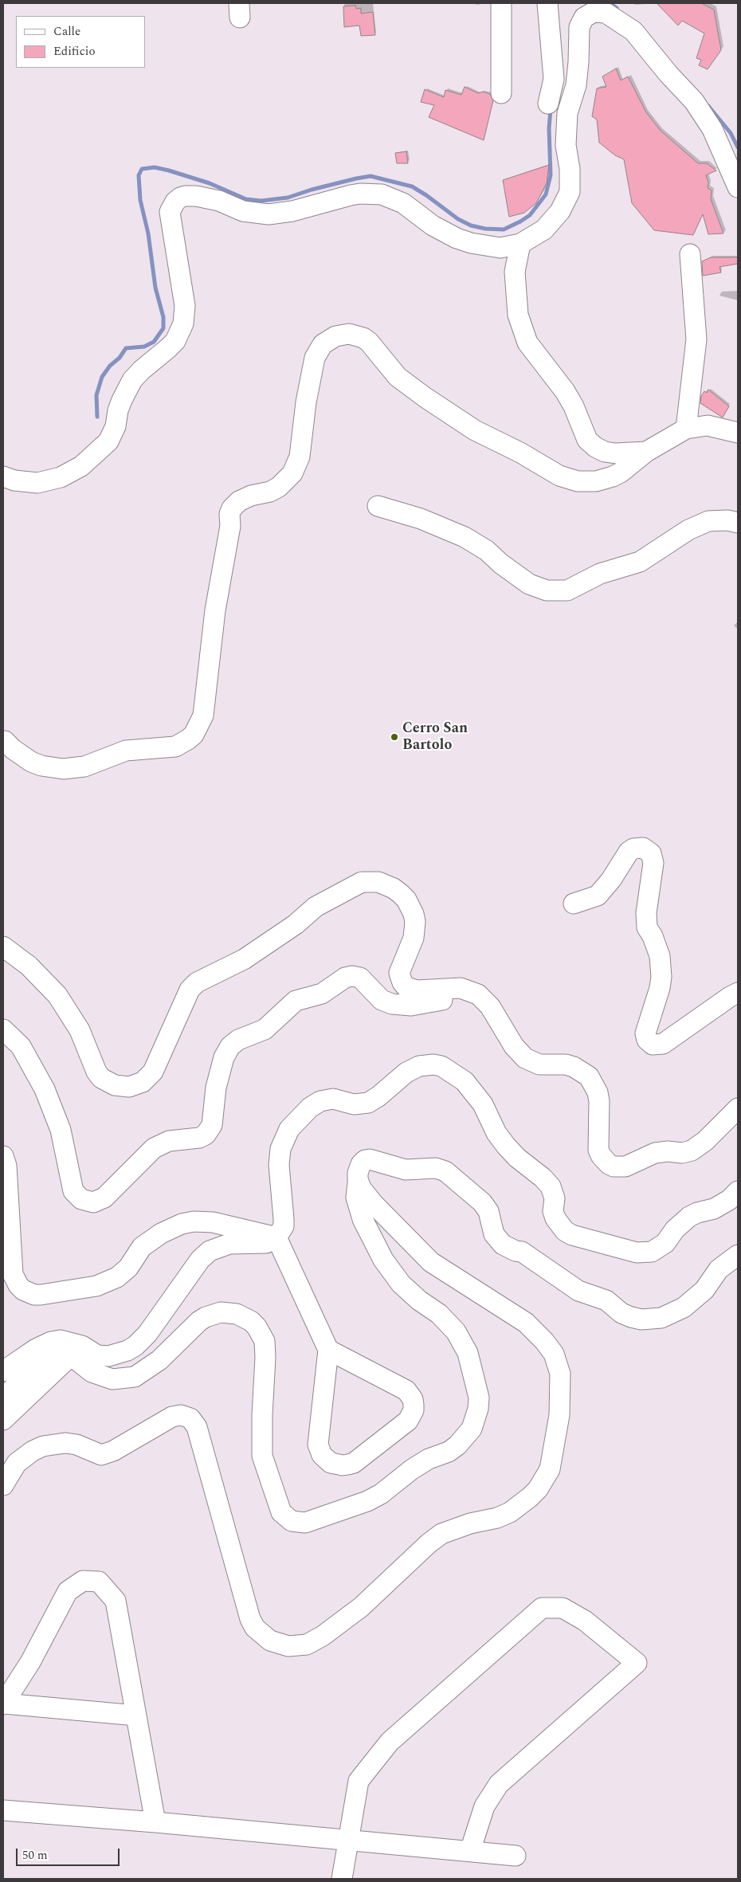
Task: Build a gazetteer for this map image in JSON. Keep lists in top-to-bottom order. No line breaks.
{"places":["Cerro San Bartolo"],"legend":["Calle","Edificio"],"scale_bar":"50 m"}
